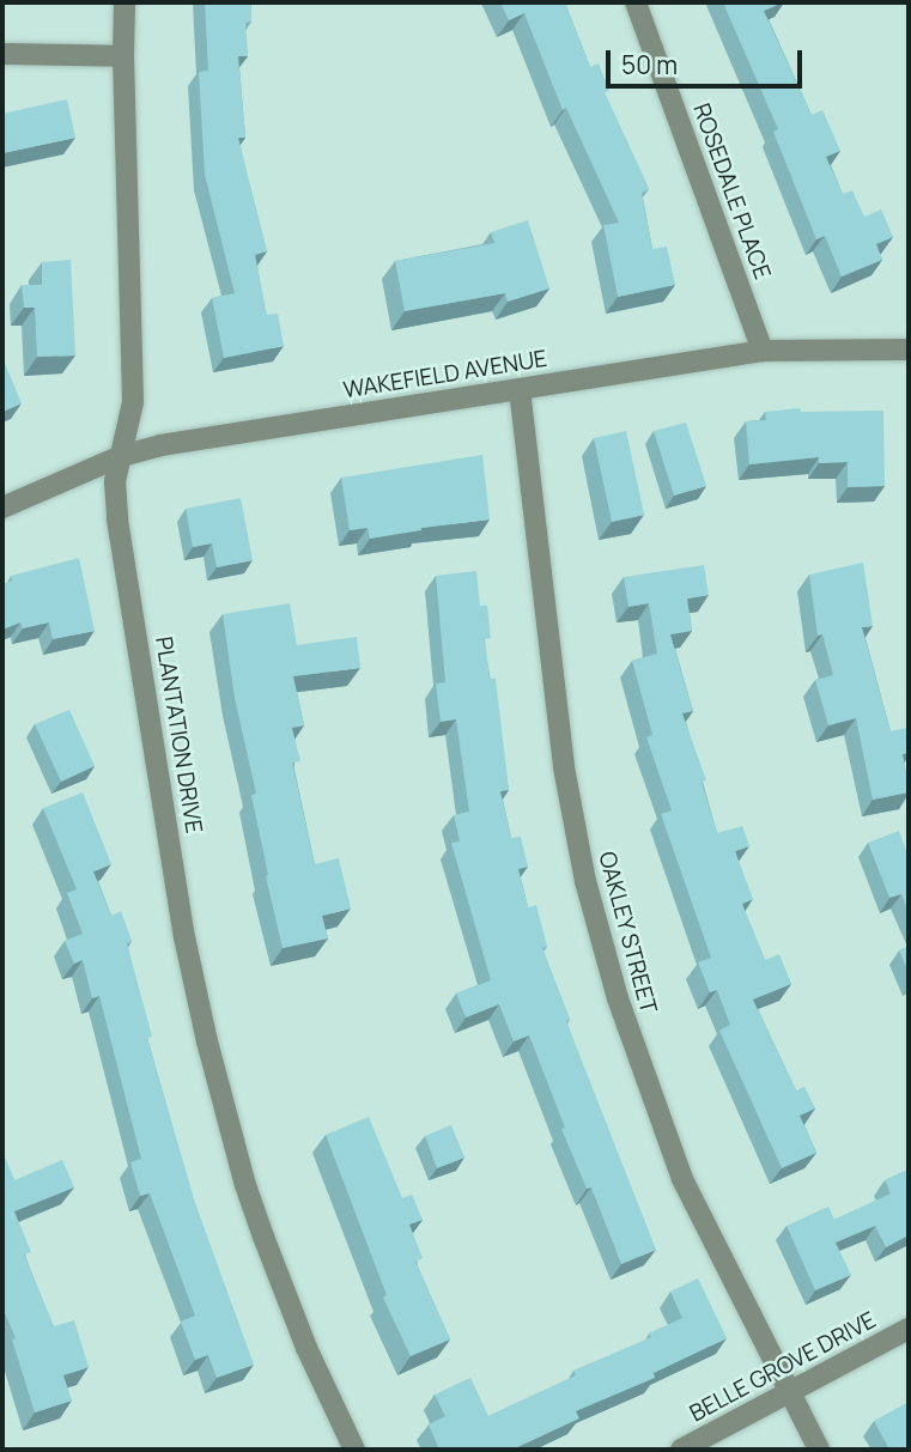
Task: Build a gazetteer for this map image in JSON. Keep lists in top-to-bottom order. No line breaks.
{"streets":{"street":["ROSEDALE PLACE","WAKEFIELD AVENUE","PLANTATION DRIVE","OAKLEY STREET","BELLE GROVE DRIVE"]},"crossings":[["ROSEDALE PLACE","WAKEFIELD AVENUE"],["WAKEFIELD AVENUE","PLANTATION DRIVE"],["WAKEFIELD AVENUE","OAKLEY STREET"],["OAKLEY STREET","BELLE GROVE DRIVE"]],"scale_bar":"50 m"}
